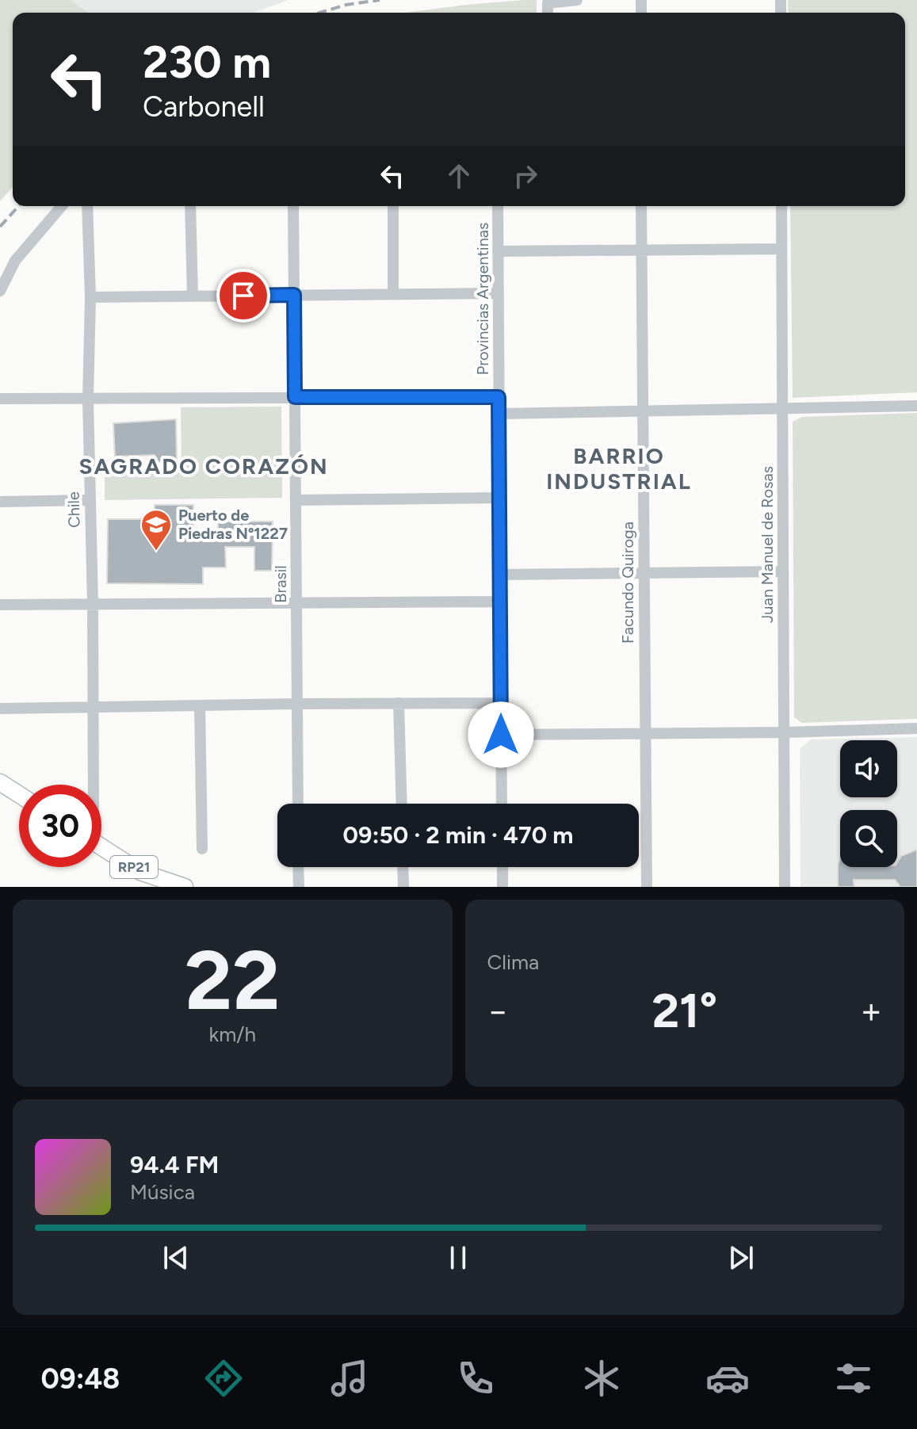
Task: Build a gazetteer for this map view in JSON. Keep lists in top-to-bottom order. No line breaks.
{"streets":{"main road":["RP21"],"street":["Provincias Argentinas","Chile","Juan Manuel de Rosas","Facundo Quiroga","Brasil"]},"districts":["BARRIO INDUSTRIAL","SAGRADO CORAZÓN"],"places":{"school or university":["Puerto de Piedras Nº1227"]},"page":{"turn":["230 m","Carbonell"],"limit":"30","trip":"09:50 · 2 min · 470 m","tile":[["22","km/h"],"Clima"],"heat":["−","21°","+"],"song":["94.4 FM","Música"],"tabs":"09:48"}}
